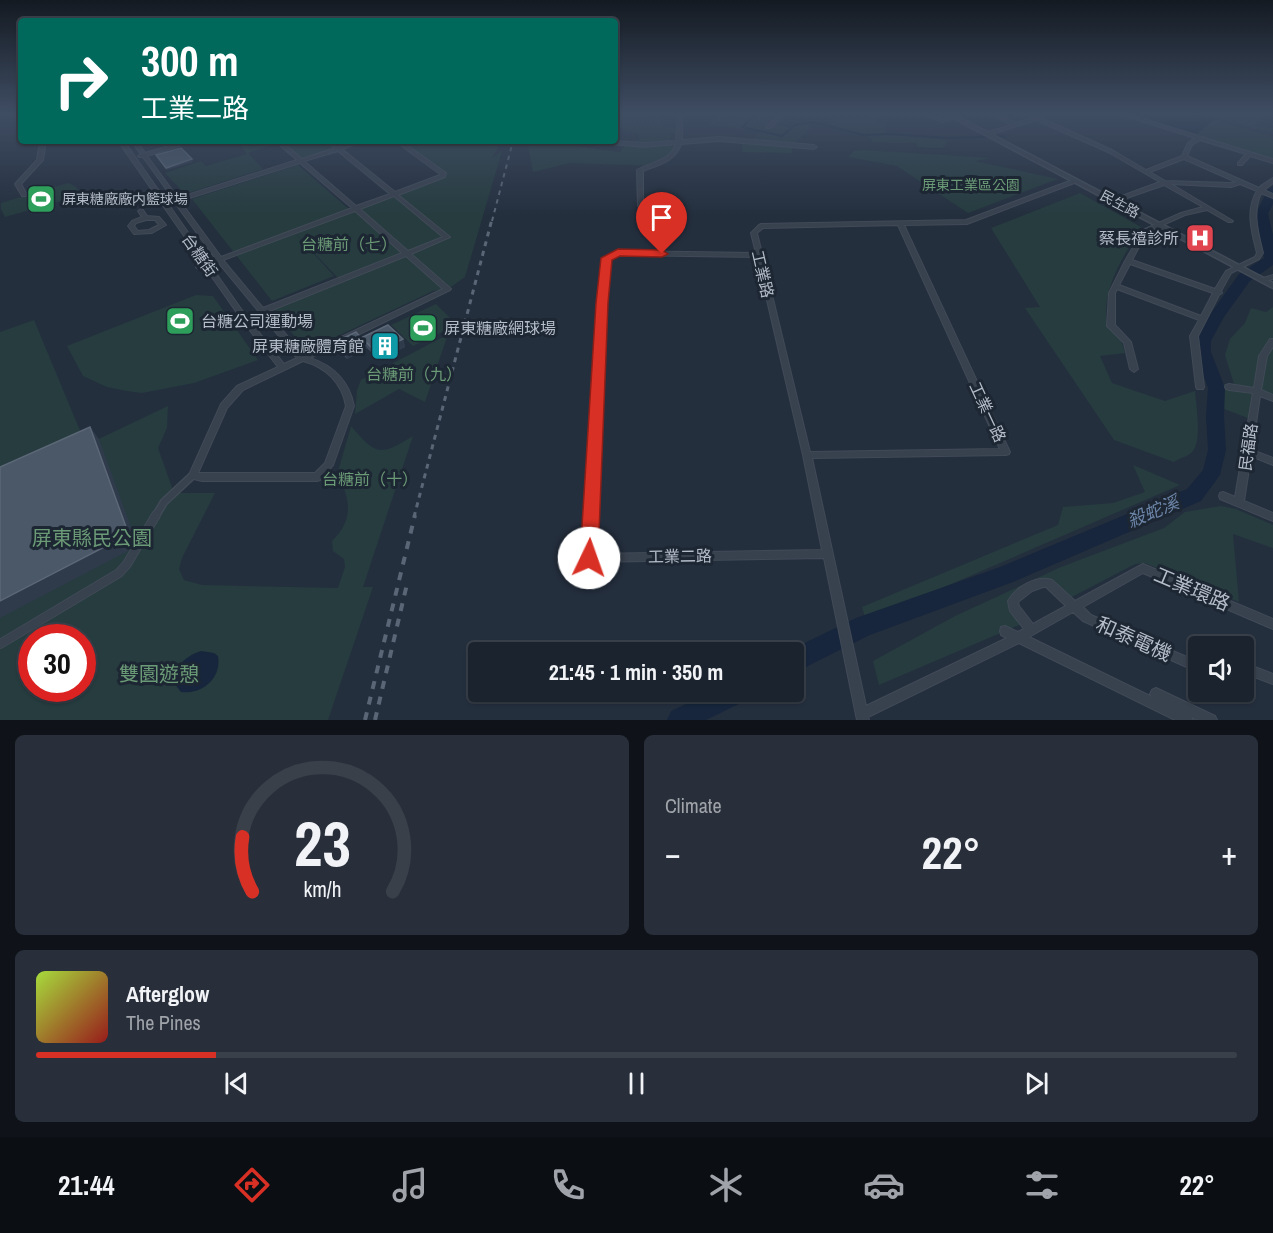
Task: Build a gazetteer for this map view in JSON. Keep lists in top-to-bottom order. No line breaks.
{"streets":{"street":["民生路","台糖街","工業路","工業一路","民福路","工業二路","工業環路","和泰電機"]},"crossings":[["民生路","工業路"],["工業路","工業一路"],["工業路","工業二路"],["工業路","工業環路"],["工業環路","和泰電機"]],"water":["殺蛇溪"],"parks":["屏東工業區公園","台糖前（七）","台糖前（九）","台糖前（十）","屏東縣民公園","雙園遊憩"],"places":{"sports":["屏東糖廠廠内籃球場","台糖公司運動場","屏東糖廠網球場"],"hospital":["蔡長禧診所"],"building":["屏東糖廠體育館"]},"page":{"turn":["300 m","工業二路"],"limit":"30","trip":"21:45 · 1 min · 350 m","tile":"Climate","heat":["−","22°","+"],"song":["Afterglow","The Pines"],"tabs":["21:44","22°"],"gauge":["23","km/h"]}}
